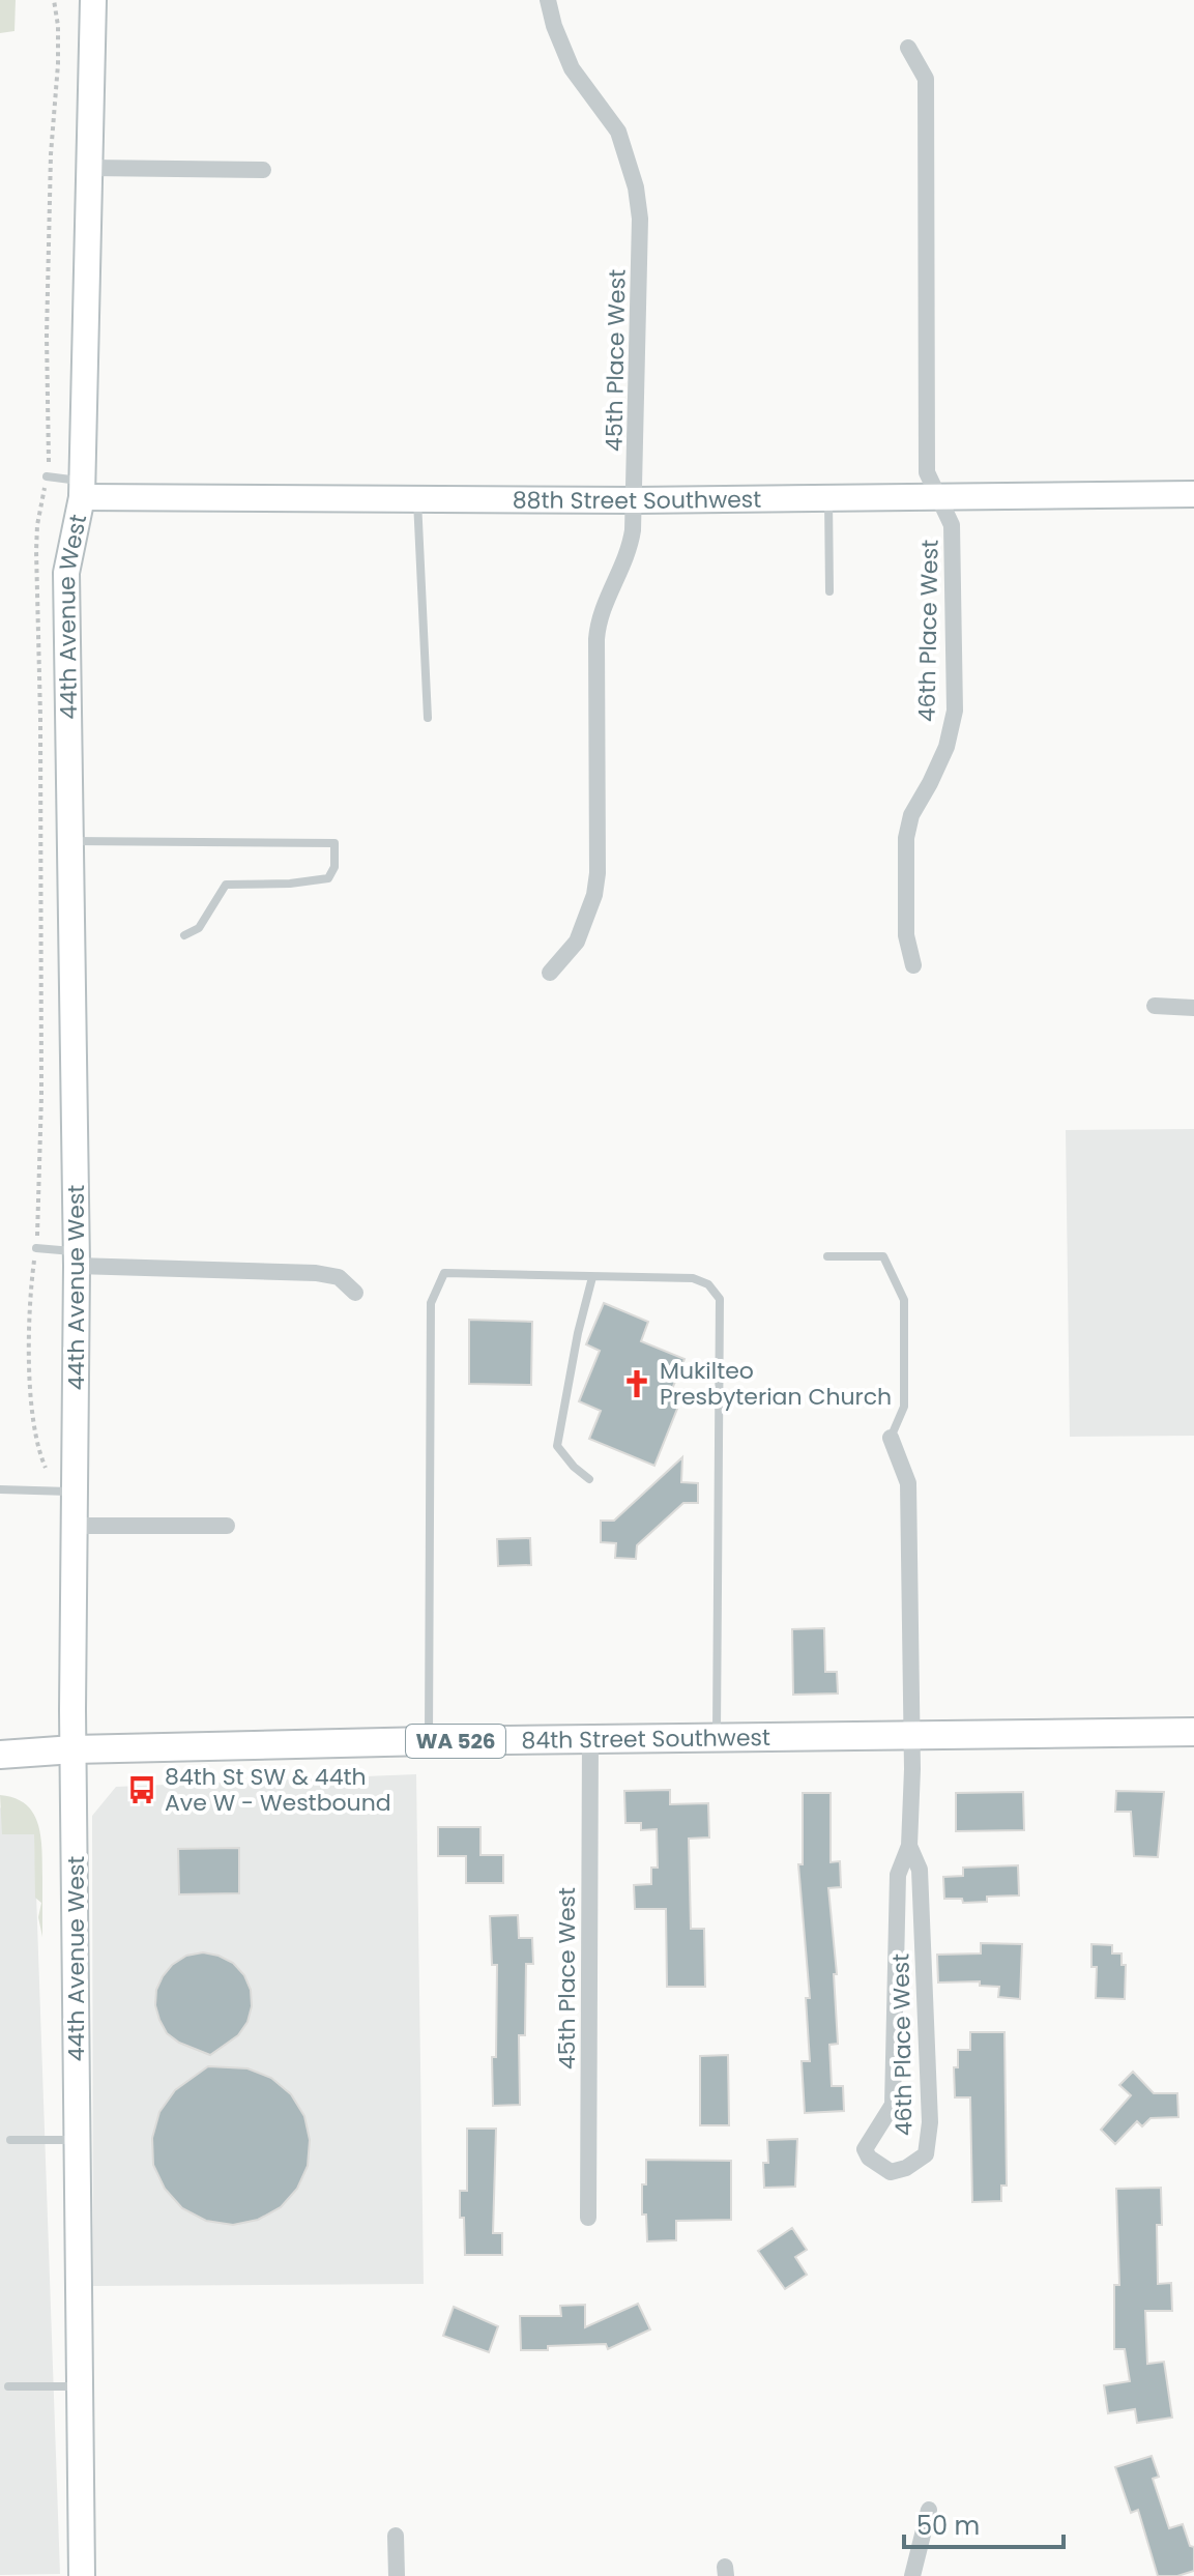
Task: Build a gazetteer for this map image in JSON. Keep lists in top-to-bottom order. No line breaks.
{"streets":{"main road":["84th Street Southwest","WA 526"],"street":["45th Place West","88th Street Southwest","44th Avenue West","46th Place West"]},"crossings":[["45th Place West","88th Street Southwest"],["45th Place West","84th Street Southwest"],["88th Street Southwest","44th Avenue West"],["88th Street Southwest","46th Place West"],["44th Avenue West","84th Street Southwest"],["46th Place West","84th Street Southwest"]],"places":{"church":["Mukilteo Presbyterian Church"],"bus stop":["84th St SW & 44th Ave W - Westbound"]},"scale_bar":"50 m"}
